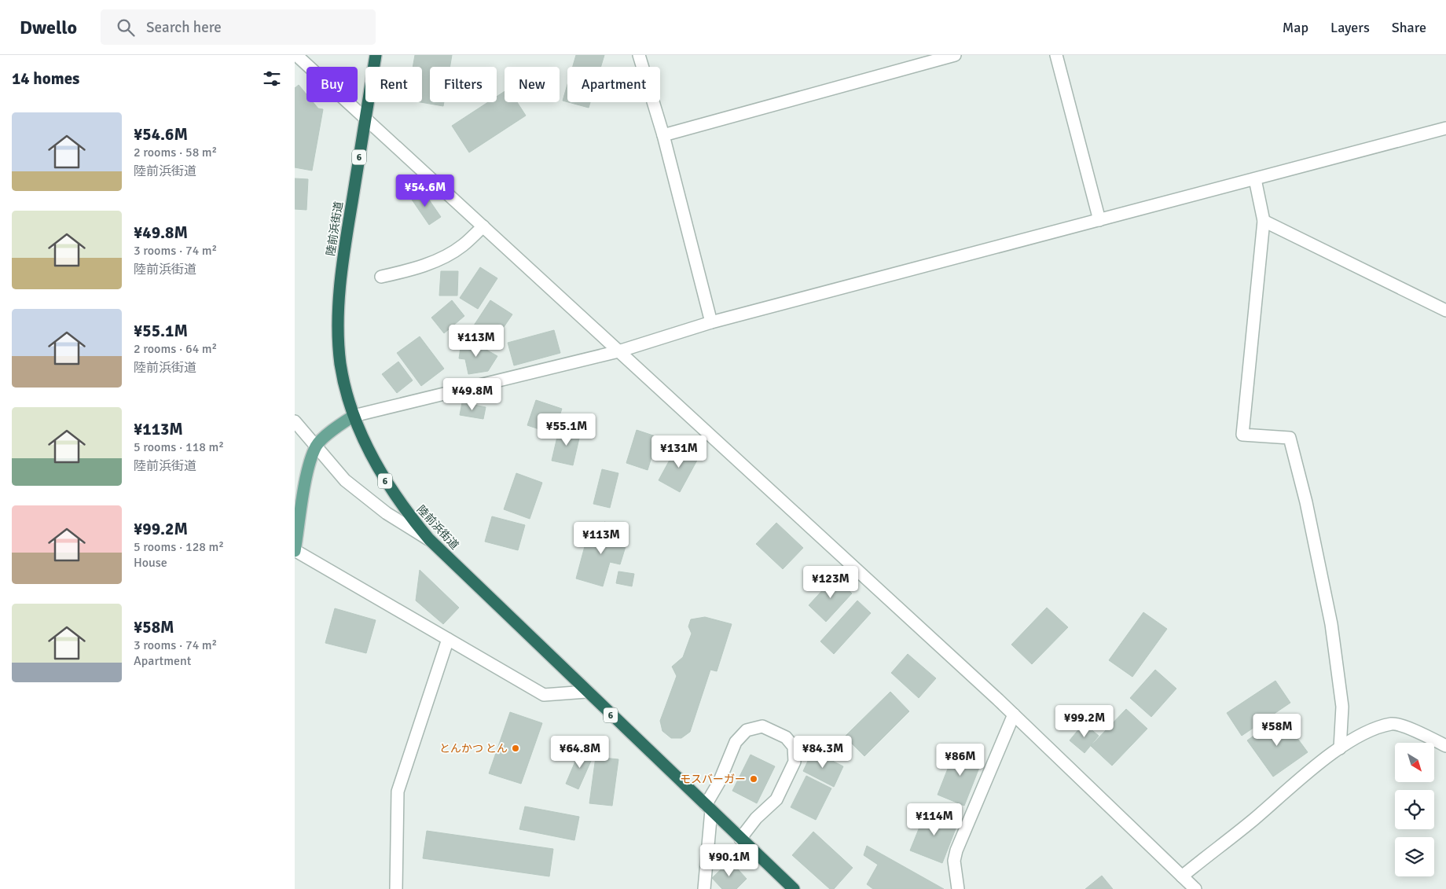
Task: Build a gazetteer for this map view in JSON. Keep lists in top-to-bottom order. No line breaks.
{"streets":{"highway":["6","陸前浜街道"]},"places":["とんかつ とん","モスバーガー"],"north":"bottom right","page":{"header":"Dwello","search":"Search here","nav":["Map","Layers","Share"],"heading":"14 homes","chip":["Buy","Rent","Filters","New","Apartment"],"list":[{"name":"¥54.6M","note":"2 rooms · 58 m² · 陸前浜街道"},{"name":"¥49.8M","note":"3 rooms · 74 m² · 陸前浜街道"},{"name":"¥55.1M","note":"2 rooms · 64 m² · 陸前浜街道"},{"name":"¥113M","note":"5 rooms · 118 m² · 陸前浜街道"},{"name":"¥99.2M","note":"5 rooms · 128 m² · House"},{"name":"¥58M","note":"3 rooms · 74 m² · Apartment"}],"price":["¥54.6M","¥113M","¥49.8M","¥55.1M","¥131M","¥113M","¥123M","¥99.2M","¥58M","¥64.8M","¥84.3M","¥86M","¥114M","¥90.1M"]}}
